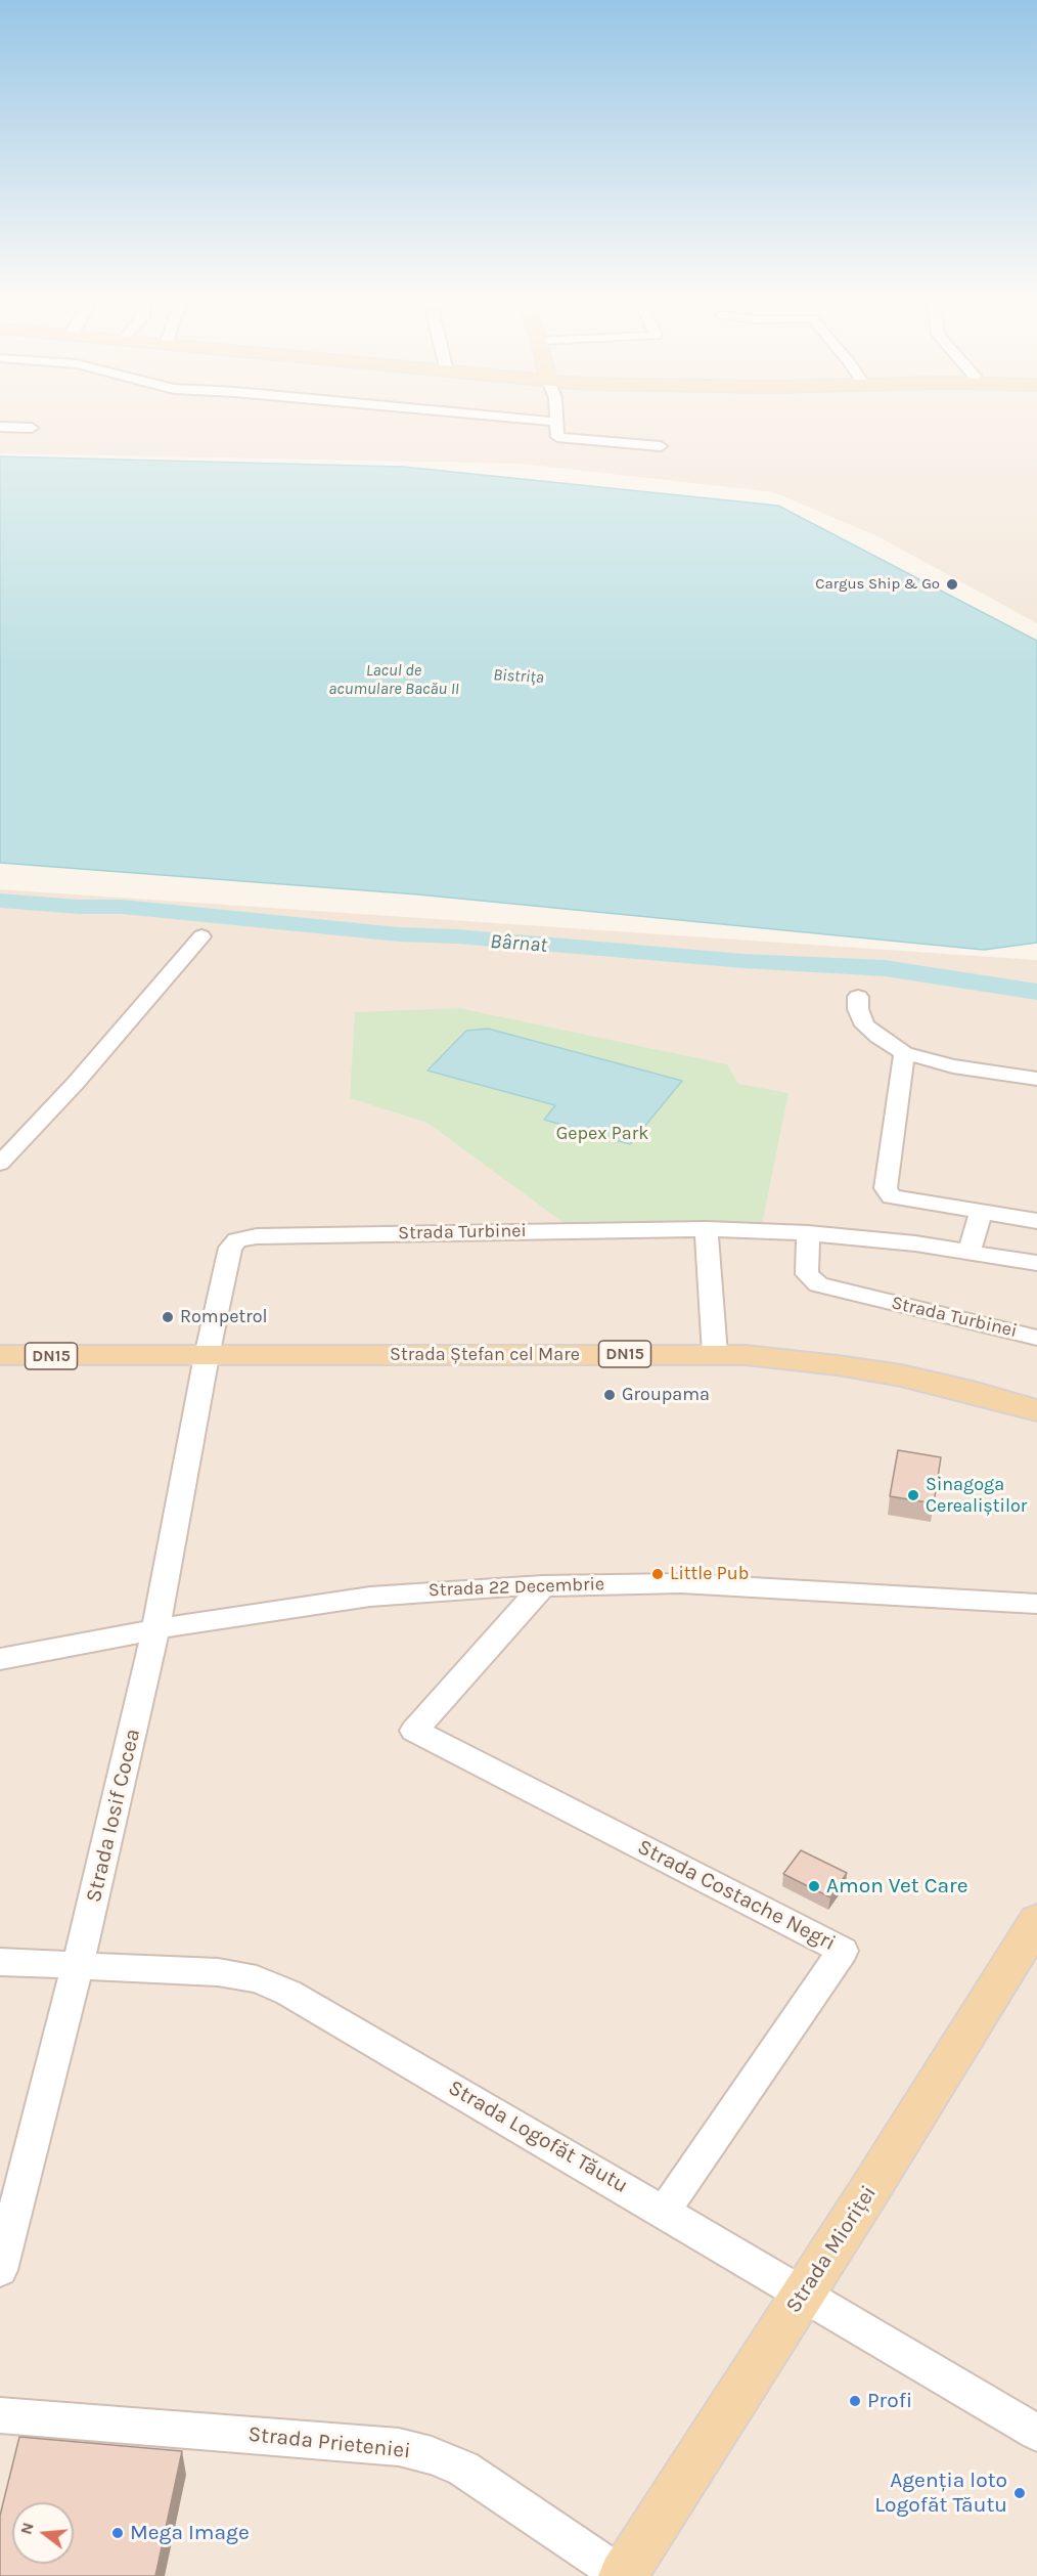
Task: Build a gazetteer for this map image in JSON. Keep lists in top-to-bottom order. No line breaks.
{"streets":{"main road":["DN15","Strada Ștefan cel Mare","Strada Mioriței"],"street":["Strada Turbinei","Strada 22 Decembrie","Strada Iosif Cocea","Strada Costache Negri","Strada Logofăt Tăutu","Strada Prieteniei"]},"crossings":[["Strada Turbinei","Strada Ștefan cel Mare"],["Strada Turbinei","Strada Iosif Cocea"],["Strada Ștefan cel Mare","Strada Iosif Cocea"],["Strada 22 Decembrie","Strada Iosif Cocea"],["Strada 22 Decembrie","Strada Costache Negri"],["Strada Iosif Cocea","Strada Logofăt Tăutu"],["Strada Costache Negri","Strada Logofăt Tăutu"],["Strada Logofăt Tăutu","Strada Mioriței"],["Strada Mioriței","Strada Prieteniei"]],"water":["Lacul de acumulare Bacău II","Bistrița","Bârnat"],"parks":["Gepex Park"],"places":["Cargus Ship & Go","Rompetrol","Groupama","Sinagoga Cerealiștilor","Little Pub","Amon Vet Care","Profi","Agenția loto Logofăt Tăutu","Mega Image"],"north":"left"}
